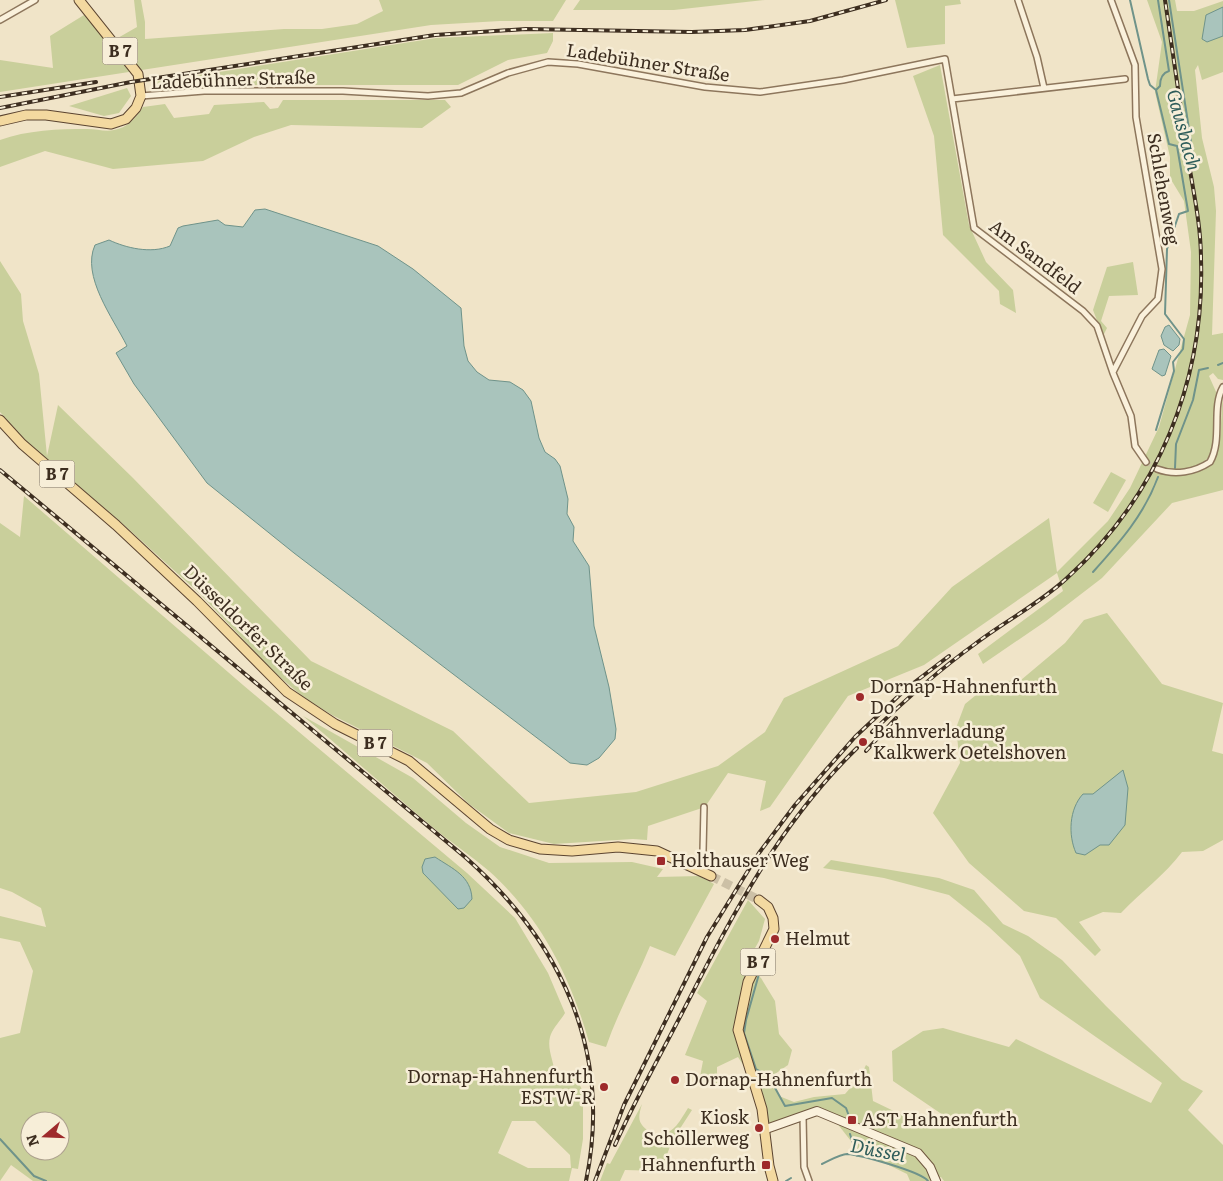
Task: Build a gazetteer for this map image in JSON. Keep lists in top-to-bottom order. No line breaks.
{"streets":{"main road":["B 7","Düsseldorfer Straße"],"street":["Ladebühner Straße","Schlehenweg","Am Sandfeld"]},"crossings":[["B 7","Ladebühner Straße"],["Ladebühner Straße","Am Sandfeld"],["Schlehenweg","Am Sandfeld"]],"water":["Gausbach","Düssel"],"places":{"other":["Dornap-Hahnenfurth Do","Bahnverladung Kalkwerk Oetelshoven","Helmut","Dornap-Hahnenfurth","Dornap-Hahnenfurth ESTW-R","Kiosk Schöllerweg"],"transit":["Holthauser Weg","AST Hahnenfurth","Hahnenfurth"]},"north":"left"}
